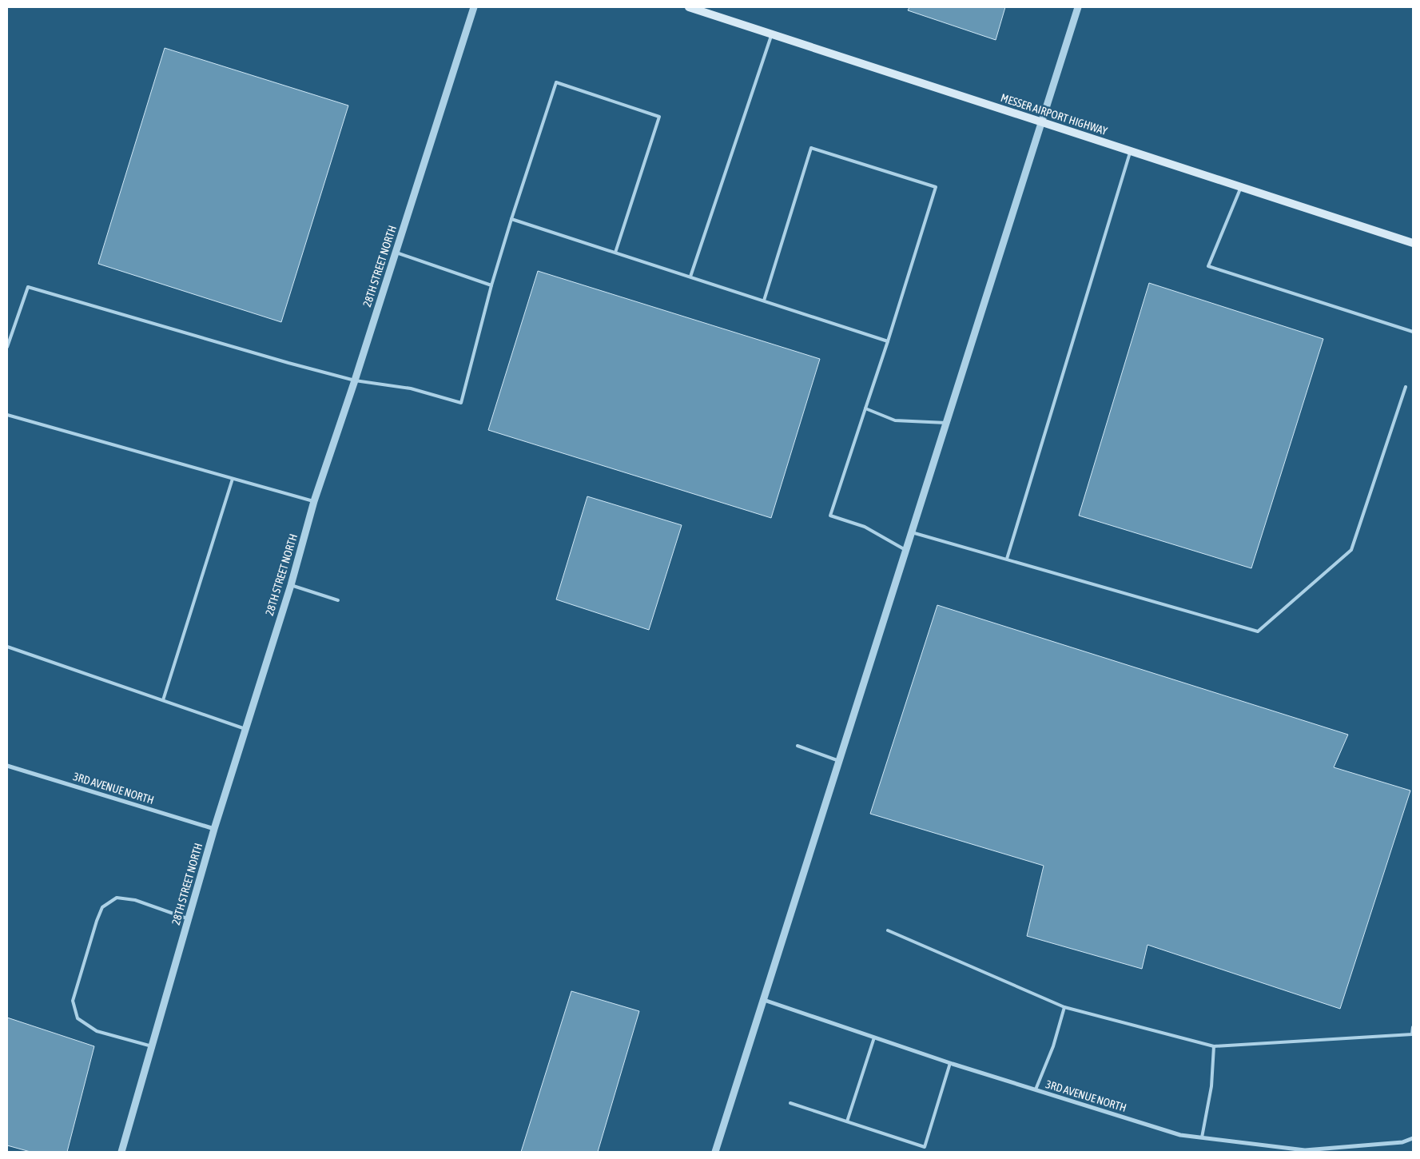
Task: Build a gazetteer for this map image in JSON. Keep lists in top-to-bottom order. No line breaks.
{"streets":{"main road":["MESSER AIRPORT HIGHWAY"],"street":["28TH STREET NORTH","3RD AVENUE NORTH"]},"crossings":[["28TH STREET NORTH","3RD AVENUE NORTH"]]}
